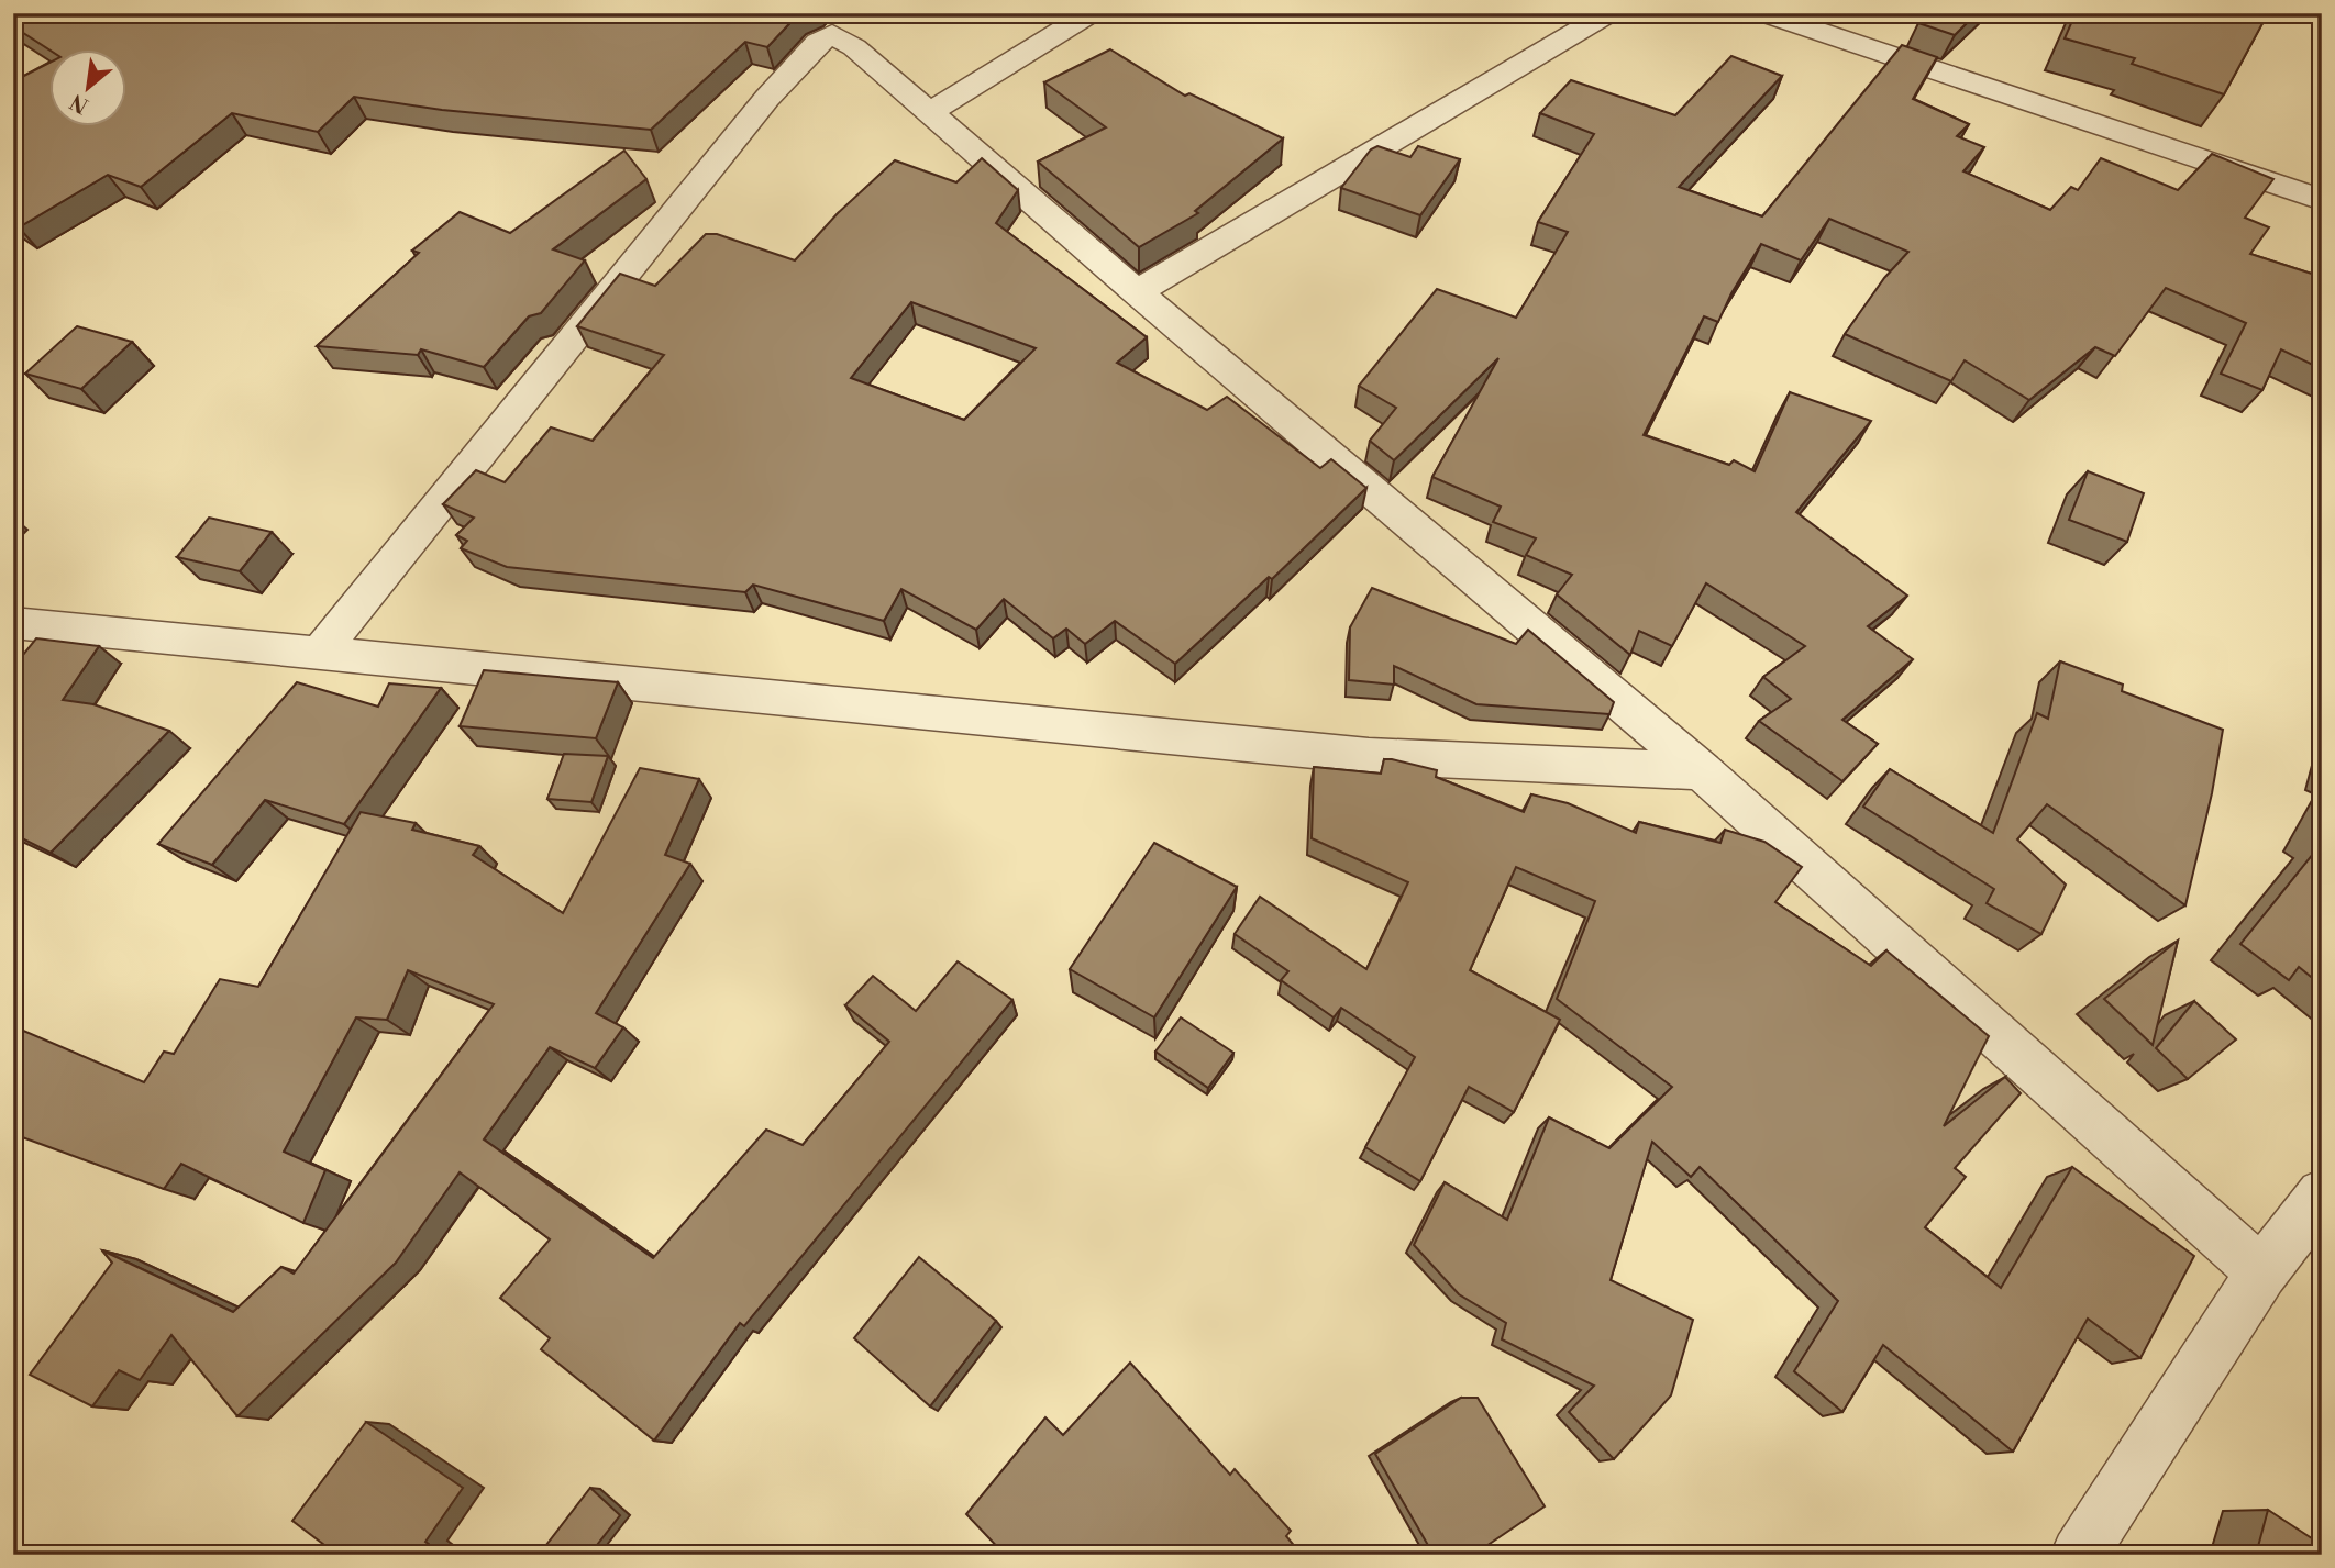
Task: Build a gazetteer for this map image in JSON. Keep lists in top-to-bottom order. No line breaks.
{"north":"bottom left"}
